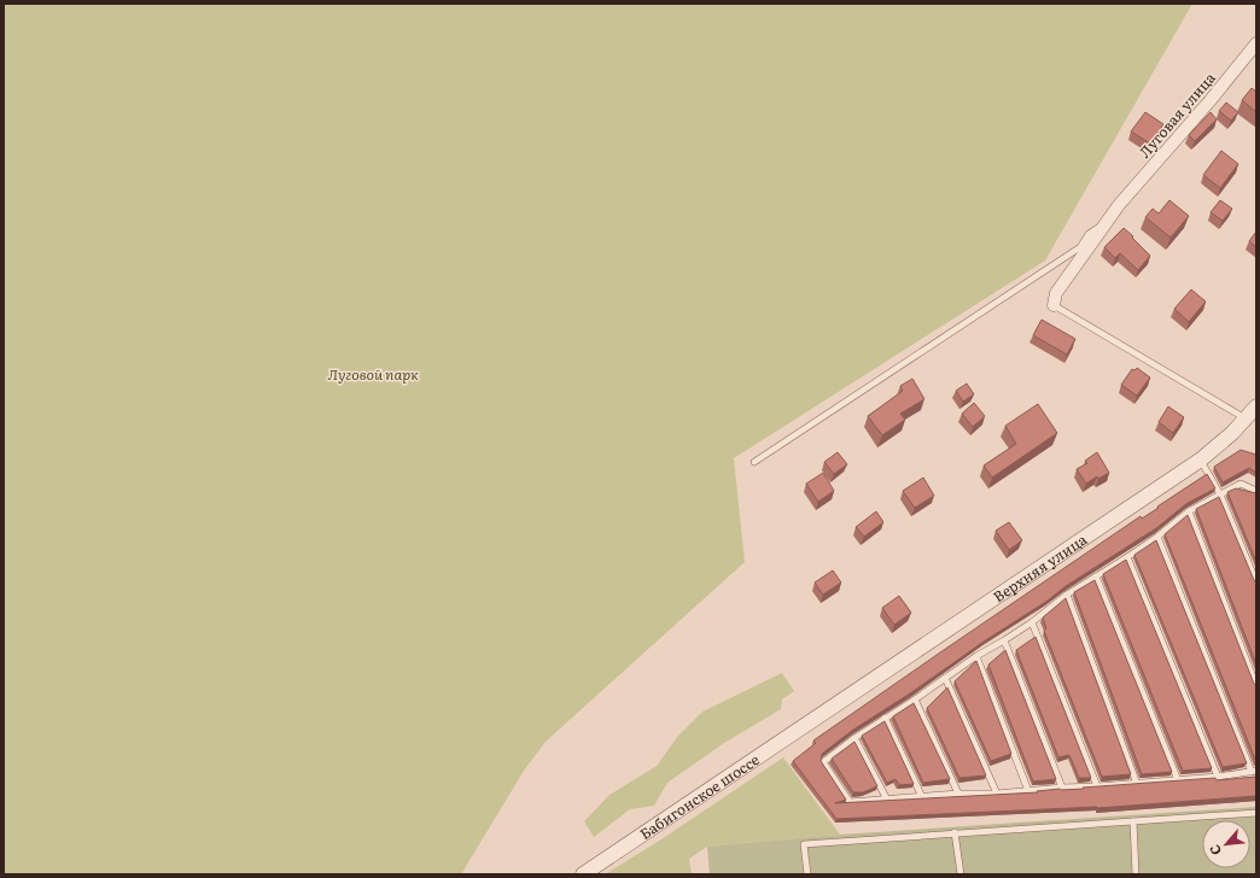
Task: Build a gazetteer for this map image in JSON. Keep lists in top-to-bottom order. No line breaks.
{"streets":{"street":["Луговая улица","Верхняя улица","Бабигонское шоссе"]},"crossings":[["Верхняя улица","Бабигонское шоссе"]],"parks":["Луговой парк"],"north":"bottom left"}
